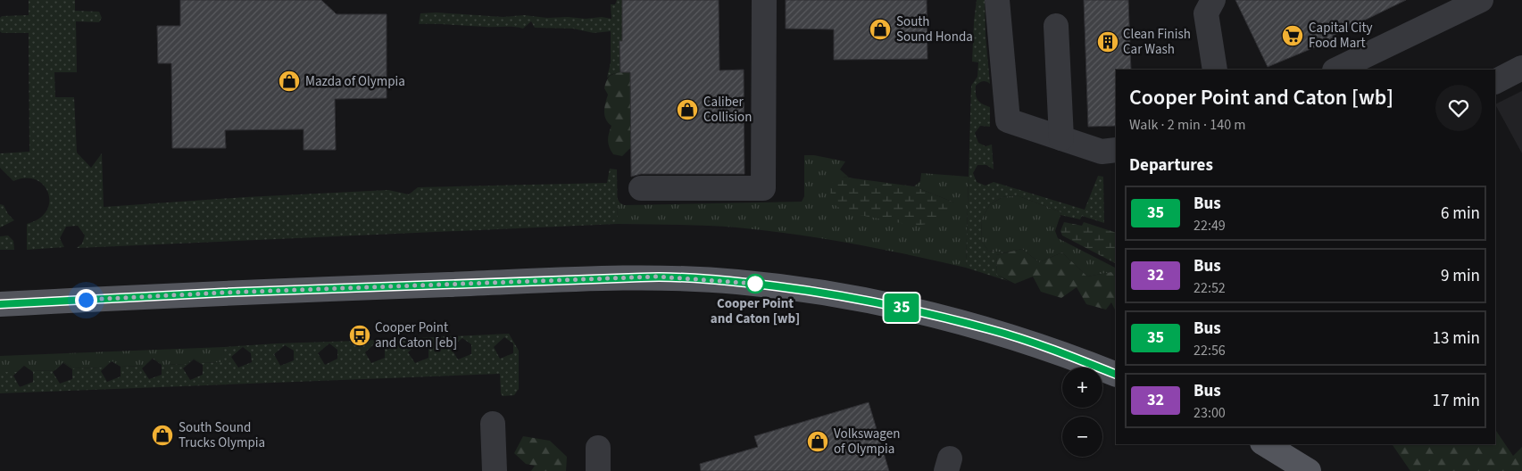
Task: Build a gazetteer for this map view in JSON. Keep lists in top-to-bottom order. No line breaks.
{"places":{"shop":["South Sound Honda","Mazda of Olympia","Caliber Collision","South Sound Trucks Olympia","Volkswagen of Olympia"],"supermarket":["Capital City Food Mart"],"building":["Clean Finish Car Wash"],"other":["Cooper Point and Caton [wb]"],"bus stop":["Cooper Point and Caton [eb]"]},"lines":["bus line 35"],"page":{"on_map":"35","heading":[["Cooper Point and Caton [wb]","Walk · 2 min · 140 m"],"Departures"],"list":[{"mark":"35","name":"Bus","note":"22:49","value":"6 min"},{"mark":"32","name":"Bus","note":"22:52","value":"9 min"},{"mark":"35","name":"Bus","note":"22:56","value":"13 min"},{"mark":"32","name":"Bus","note":"23:00","value":"17 min"}],"map_buttons":["+","−"]}}
